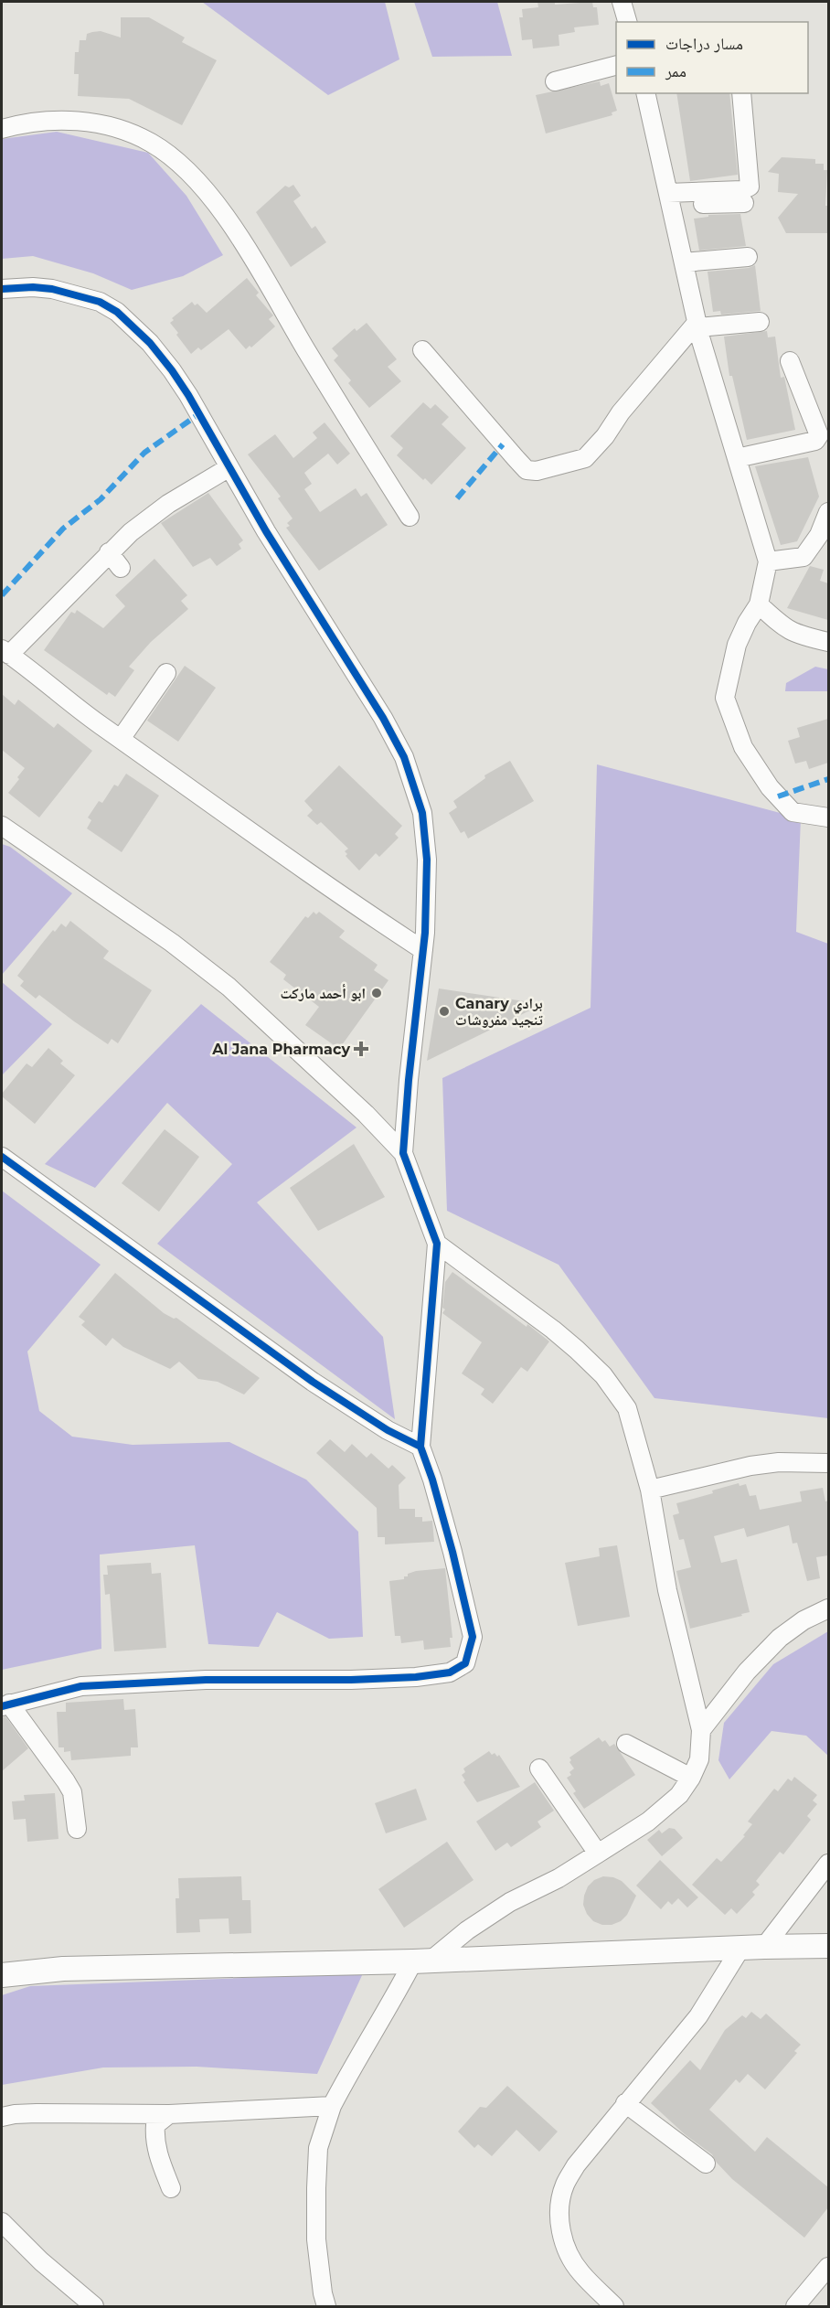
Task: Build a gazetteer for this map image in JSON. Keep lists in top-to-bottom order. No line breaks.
{"places":{"other":["ابو أحمد ماركت","Canary برادي تنجيد مفروشات"],"health":["Al Jana Pharmacy"]},"legend":["مسار دراجات","ممر"]}
